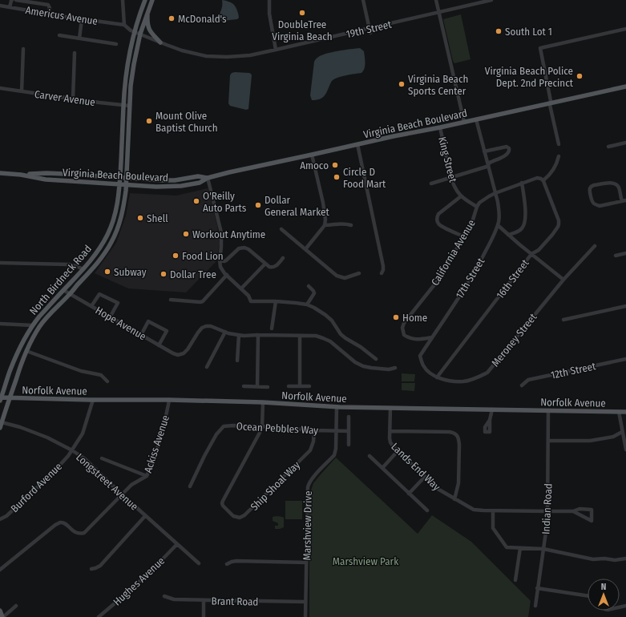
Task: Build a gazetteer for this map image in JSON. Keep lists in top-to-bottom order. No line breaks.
{"streets":{"main road":["Virginia Beach Boulevard","North Birdneck Road","Norfolk Avenue"],"street":["Americus Avenue","19th Street","Carver Avenue","King Street","California Avenue","17th Street","16th Street","Hope Avenue","Meroney Street","12th Street","Ocean Pebbles Way","Ackiss Avenue","Lands End Way","Longstreet Avenue","Ship Shoal Way","Burford Avenue","Indian Road","Marshview Drive","Hughes Avenue","Brant Road"]},"crossings":[["Americus Avenue","19th Street"],["19th Street","North Birdneck Road"],["Carver Avenue","North Birdneck Road"],["Virginia Beach Boulevard","King Street"],["Virginia Beach Boulevard","17th Street"],["Virginia Beach Boulevard","North Birdneck Road"],["King Street","California Avenue"],["California Avenue","17th Street"],["17th Street","Meroney Street"],["16th Street","Meroney Street"],["North Birdneck Road","Hope Avenue"],["North Birdneck Road","Norfolk Avenue"],["North Birdneck Road","Longstreet Avenue"],["Norfolk Avenue","Ackiss Avenue"],["Norfolk Avenue","Lands End Way"],["Norfolk Avenue","Burford Avenue"],["Norfolk Avenue","Indian Road"],["Norfolk Avenue","Marshview Drive"],["Ocean Pebbles Way","Ship Shoal Way"],["Ocean Pebbles Way","Marshview Drive"],["Ackiss Avenue","Longstreet Avenue"],["Lands End Way","Indian Road"],["Longstreet Avenue","Burford Avenue"],["Longstreet Avenue","Hughes Avenue"],["Marshview Drive","Brant Road"]],"parks":["Marshview Park"],"places":["DoubleTree Virginia Beach","McDonald's","South Lot 1","Virginia Beach Police Dept. 2nd Precinct","Virginia Beach Sports Center","Mount Olive Baptist Church","Amoco","Circle D Food Mart","O'Reilly Auto Parts","Dollar General Market","Shell","Workout Anytime","Food Lion","Subway","Dollar Tree","Home"],"north":"top"}
